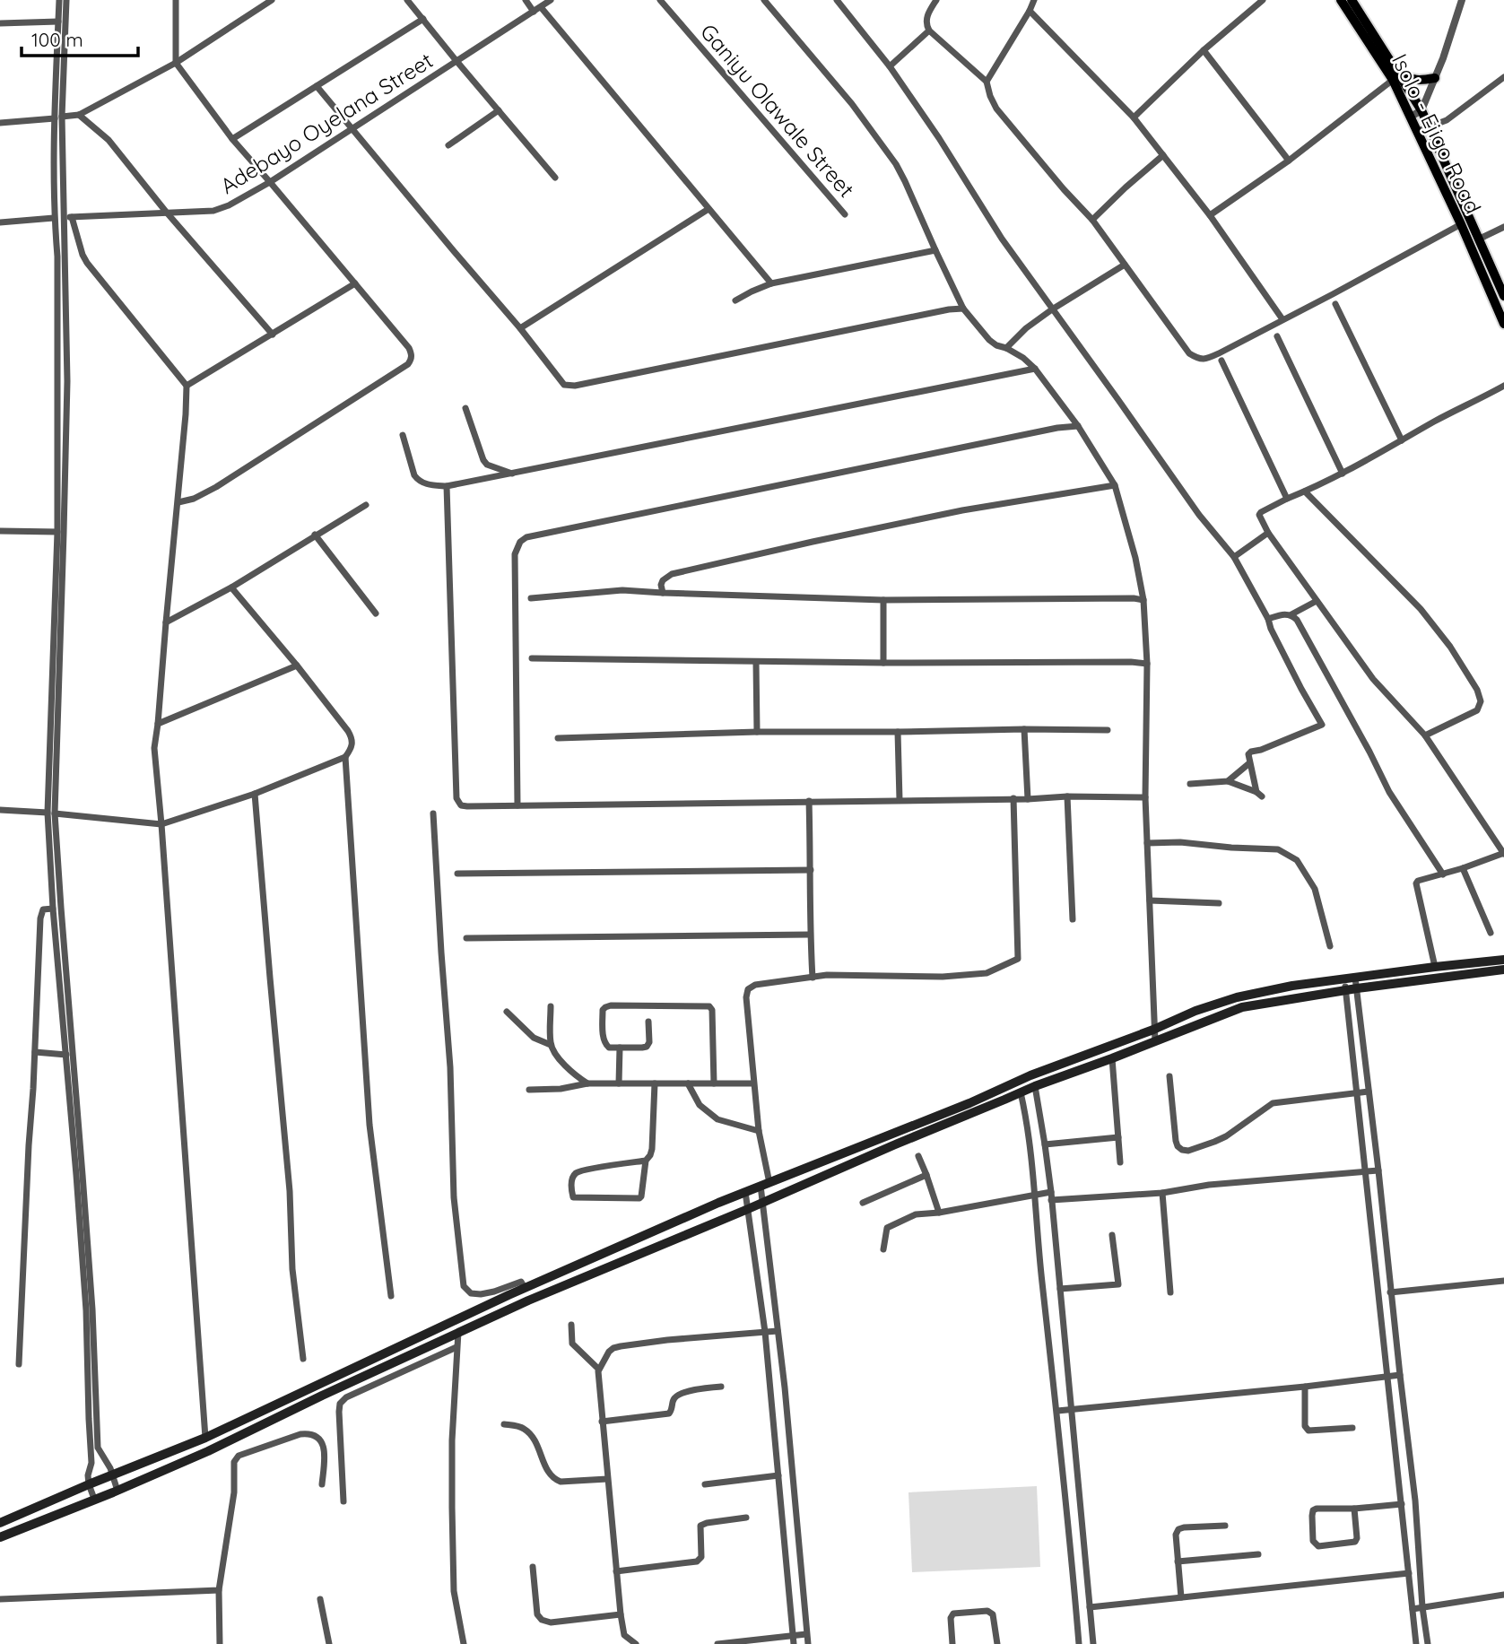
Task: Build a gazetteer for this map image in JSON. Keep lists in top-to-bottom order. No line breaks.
{"streets":{"main road":["Isolo - Ejigo Road"],"street":["Ganiyu Olawale Street","Adebayo Oyelana Street"]},"scale_bar":"100 m"}
